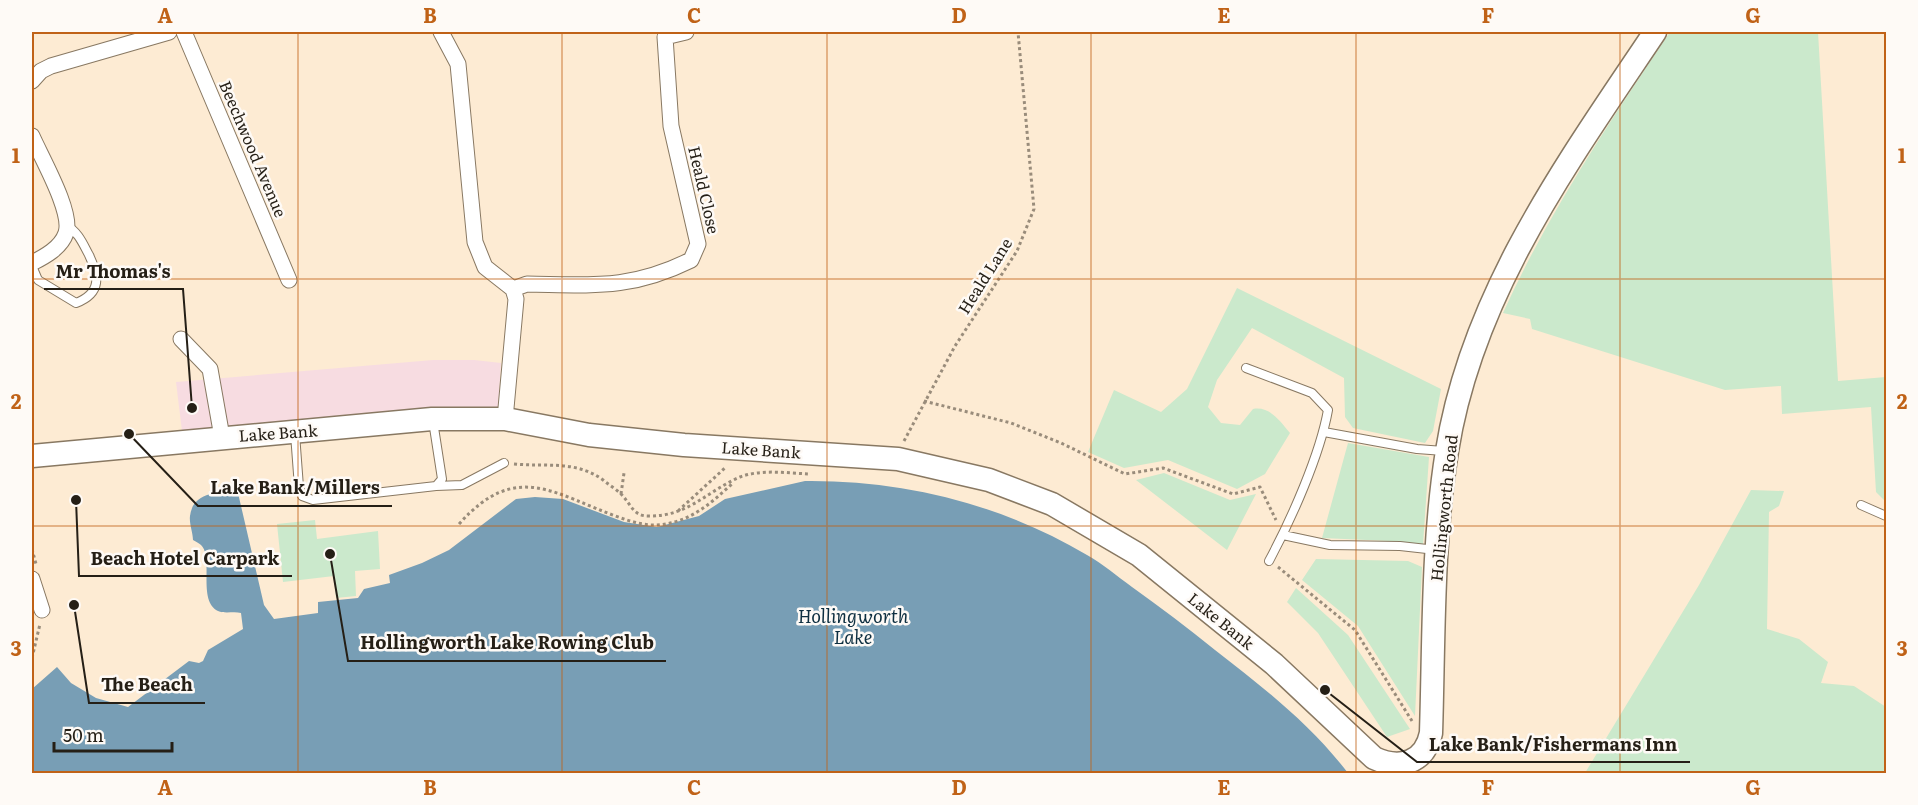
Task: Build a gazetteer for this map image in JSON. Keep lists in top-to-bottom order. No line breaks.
{"streets":{"main road":["Lake Bank","Hollingworth Road"],"street":["Beechwood Avenue","Heald Close"],"path":["Heald Lane"]},"crossings":[["Lake Bank","Hollingworth Road"]],"water":["Hollingworth Lake"],"places":["Mr Thomas's","Lake Bank/Millers","Beach Hotel Carpark","Hollingworth Lake Rowing Club","The Beach","Lake Bank/Fishermans Inn"],"scale_bar":"50 m","grid":{"columns":["A","B","C","D","E","F","G"],"rows":["1","2","3"]}}
